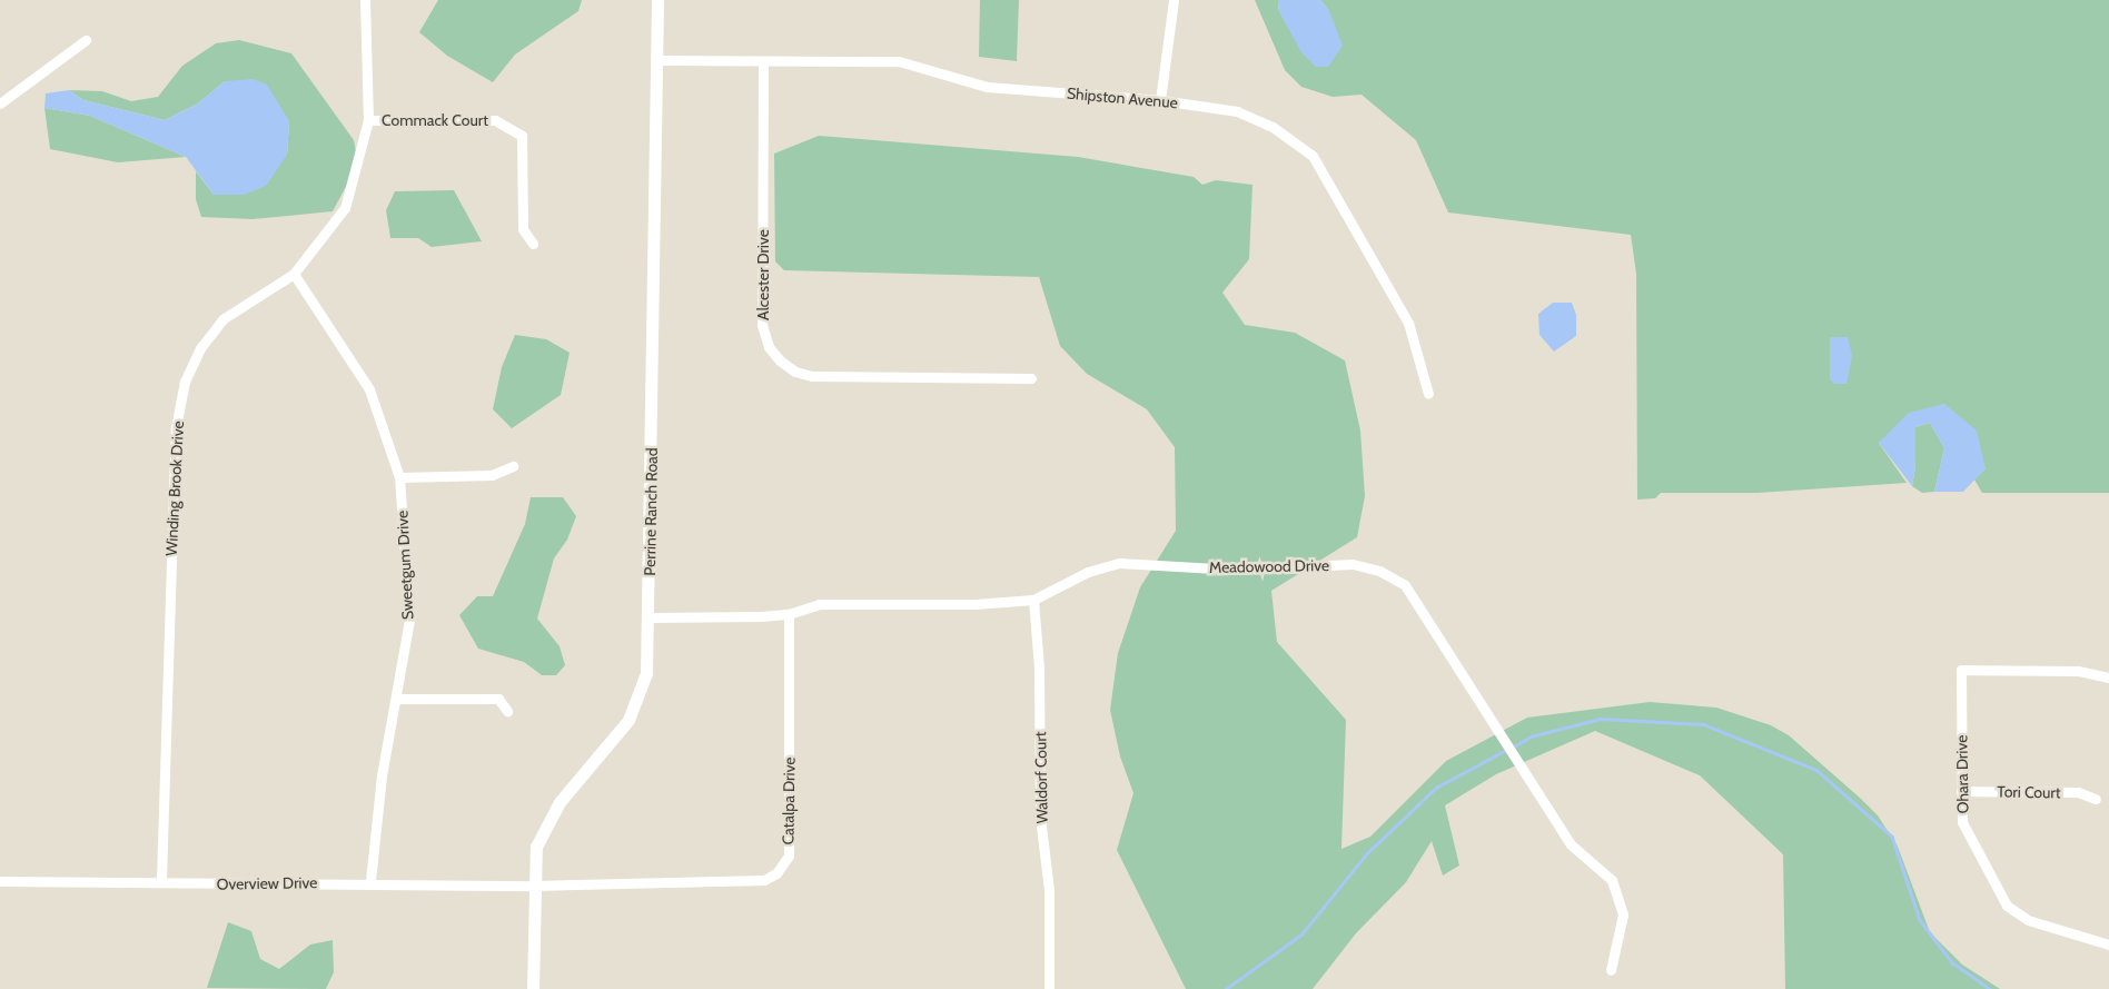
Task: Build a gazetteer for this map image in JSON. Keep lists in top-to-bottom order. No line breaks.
{"streets":{"street":["Shipston Avenue","Commack Court","Alcester Drive","Winding Brook Drive","Perrine Ranch Road","Sweetgum Drive","Meadowood Drive","Ohara Drive","Waldorf Court","Tori Court","Catalpa Drive","Overview Drive"]},"crossings":[["Shipston Avenue","Alcester Drive"],["Shipston Avenue","Perrine Ranch Road"],["Commack Court","Winding Brook Drive"],["Winding Brook Drive","Sweetgum Drive"],["Winding Brook Drive","Overview Drive"],["Perrine Ranch Road","Meadowood Drive"],["Perrine Ranch Road","Catalpa Drive"],["Perrine Ranch Road","Overview Drive"],["Sweetgum Drive","Overview Drive"],["Meadowood Drive","Waldorf Court"],["Meadowood Drive","Catalpa Drive"],["Ohara Drive","Tori Court"],["Catalpa Drive","Overview Drive"]]}
